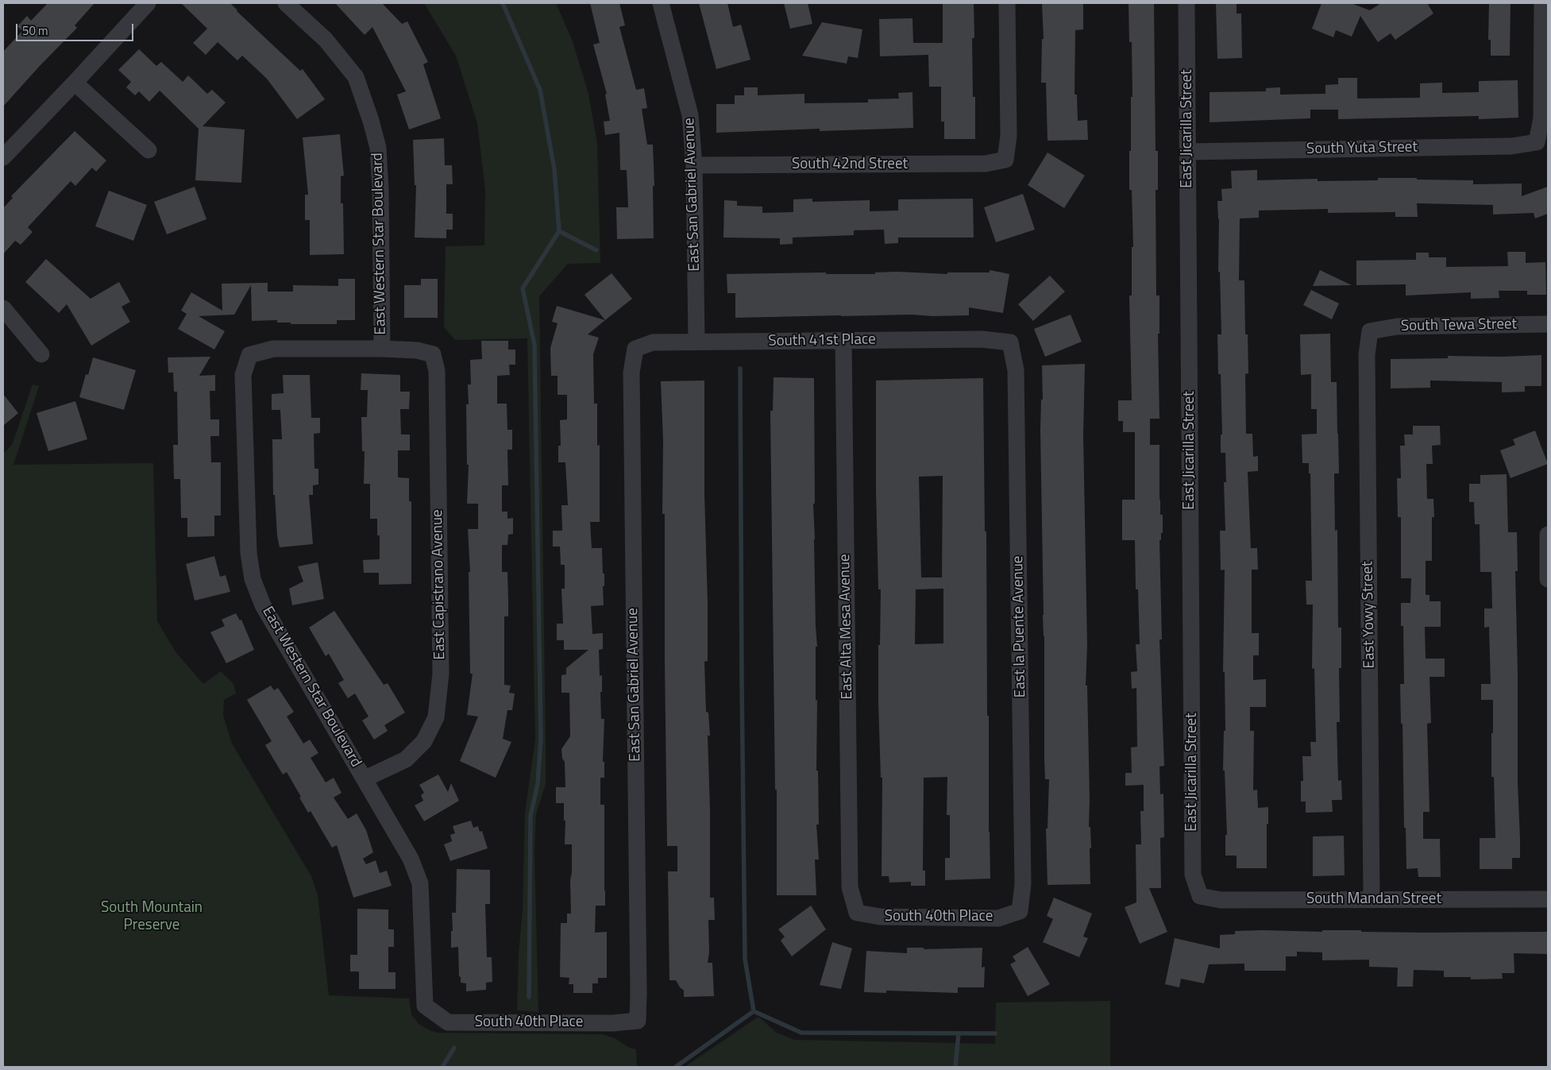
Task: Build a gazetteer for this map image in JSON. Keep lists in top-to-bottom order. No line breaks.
{"streets":{"street":["East Jicarilla Street","South Yuta Street","South 42nd Street","East San Gabriel Avenue","East Western Star Boulevard","South Tewa Street","South 41st Place","East Capistrano Avenue","East Yowy Street","East Alta Mesa Avenue","East la Puente Avenue","South Mandan Street","South 40th Place"]},"crossings":[["East Jicarilla Street","South Yuta Street"],["East Jicarilla Street","South Mandan Street"],["South 42nd Street","East San Gabriel Avenue"],["East San Gabriel Avenue","South 41st Place"],["East San Gabriel Avenue","South 40th Place"],["East Western Star Boulevard","East Capistrano Avenue"],["East Western Star Boulevard","South 40th Place"],["South Tewa Street","East Yowy Street"],["South 41st Place","East Alta Mesa Avenue"],["South 41st Place","East la Puente Avenue"],["East Yowy Street","South Mandan Street"],["East Alta Mesa Avenue","South 40th Place"],["East la Puente Avenue","South 40th Place"]],"parks":["South Mountain Preserve"],"scale_bar":"50 m"}
